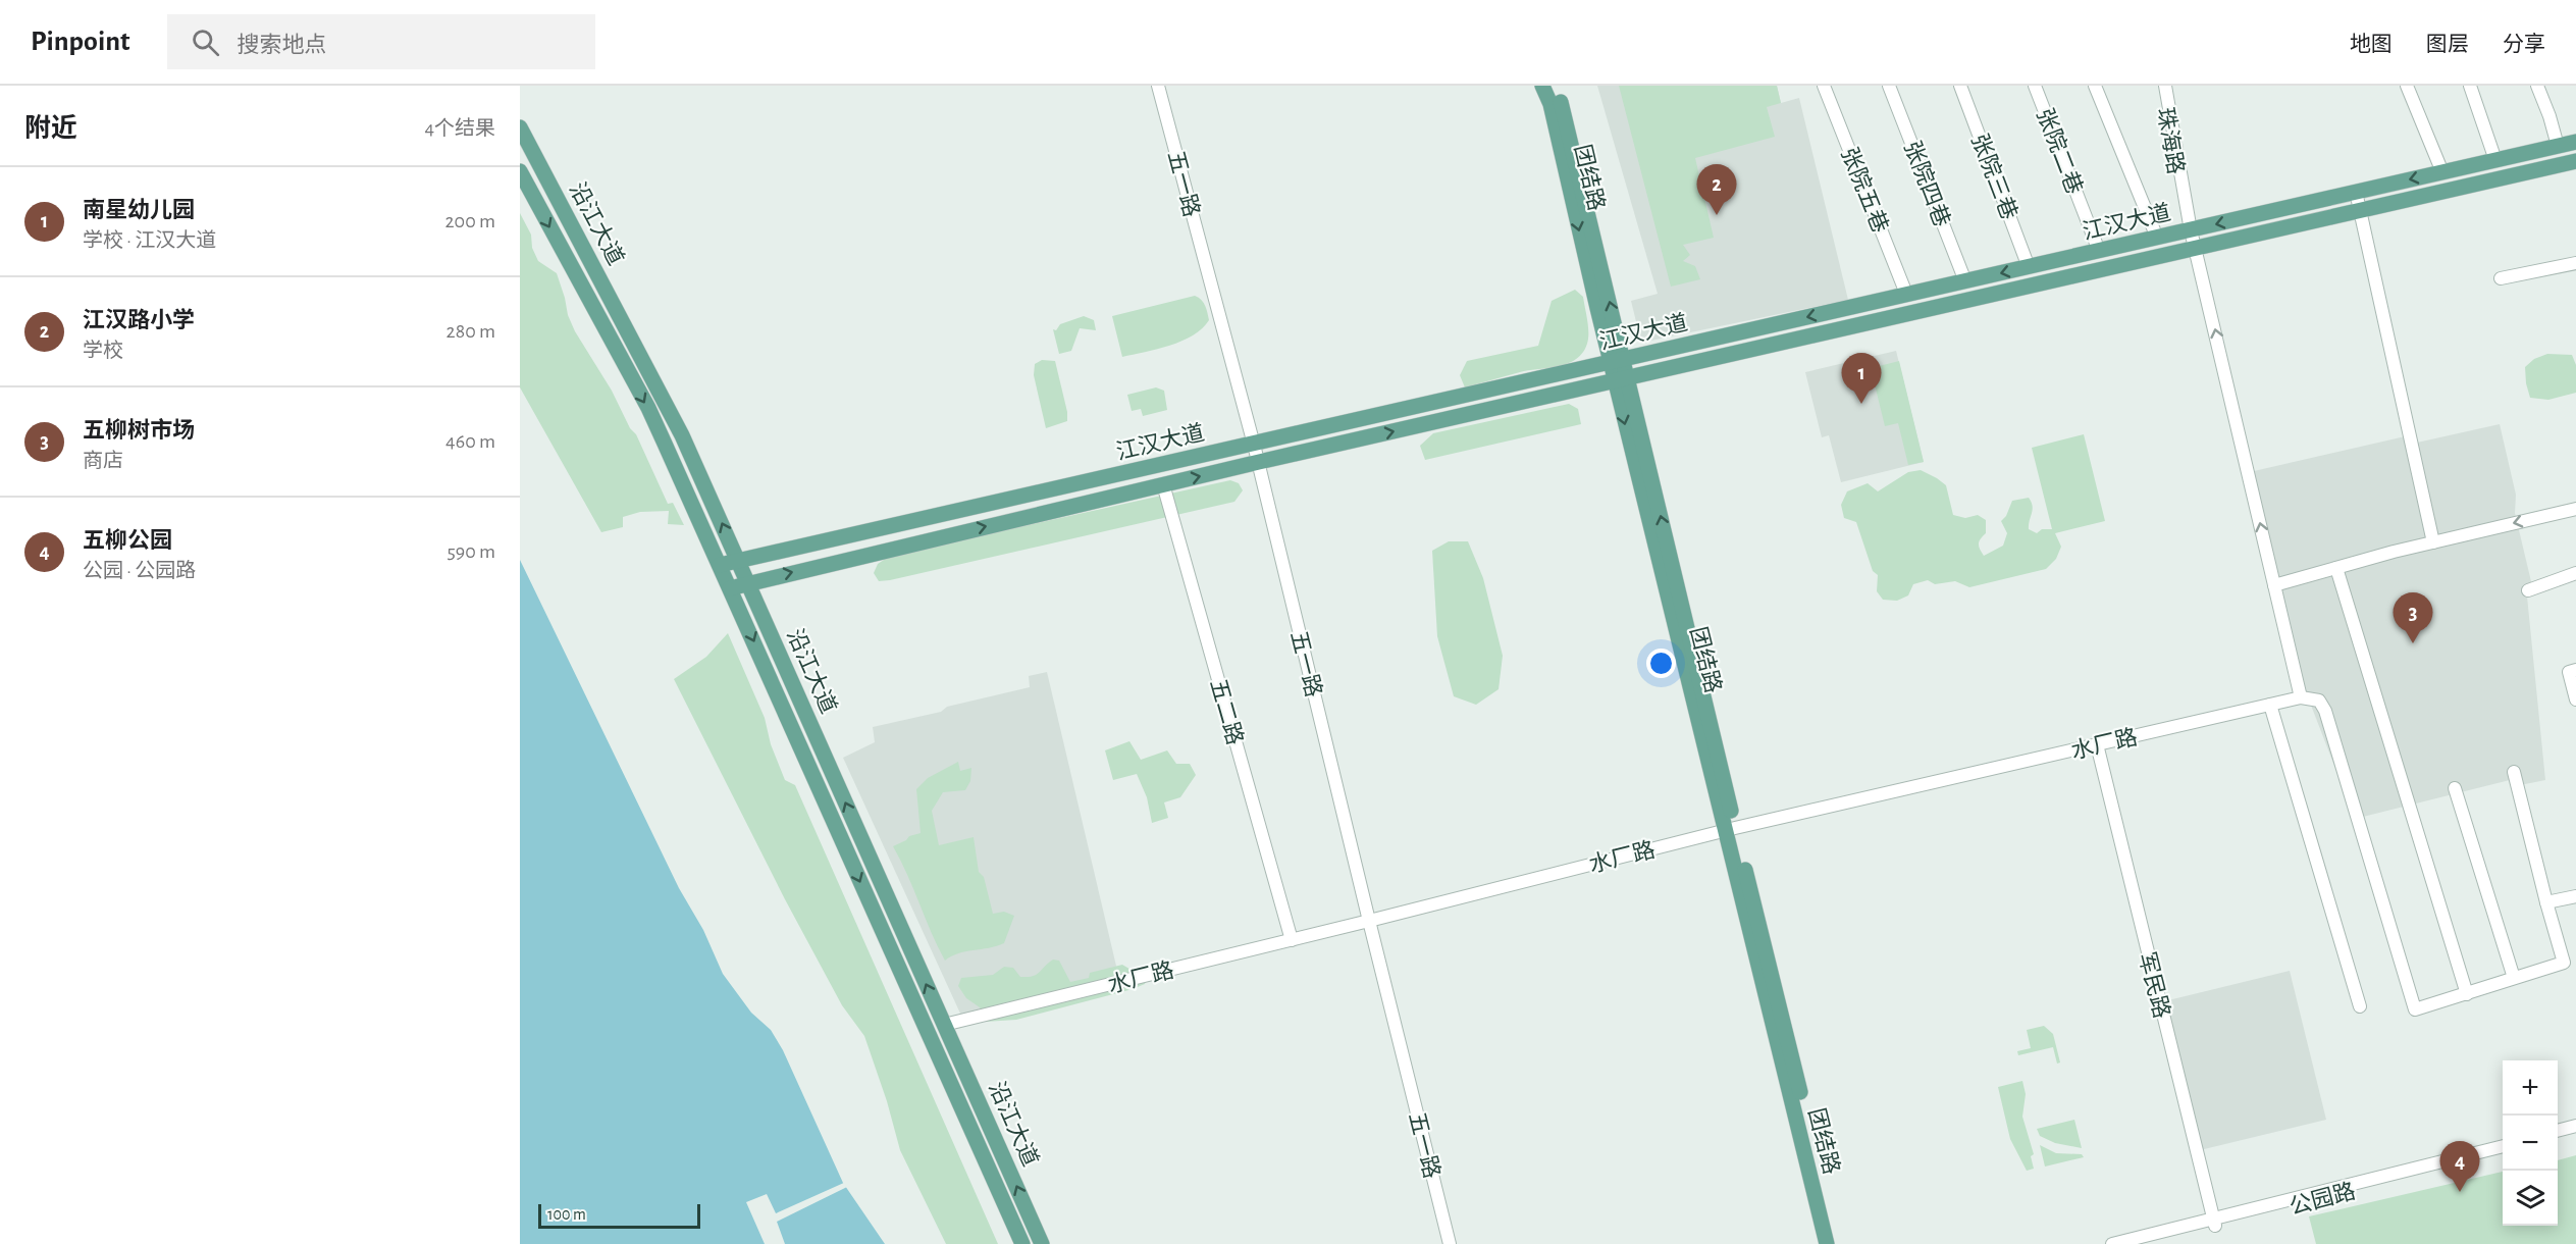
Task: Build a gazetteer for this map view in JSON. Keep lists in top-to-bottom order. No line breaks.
{"streets":{"main road":["团结路","江汉大道","沿江大道"],"street":["珠海路","张院二巷","张院三巷","五一路","张院四巷","张院五巷","五二路","水厂路","军民路","公园路"]},"crossings":[["珠海路","江汉大道"],["珠海路","水厂路"],["张院二巷","江汉大道"],["张院三巷","江汉大道"],["团结路","江汉大道"],["团结路","水厂路"],["五一路","江汉大道"],["五一路","水厂路"],["张院四巷","江汉大道"],["张院五巷","江汉大道"],["江汉大道","沿江大道"],["江汉大道","五二路"],["沿江大道","水厂路"],["五二路","水厂路"],["水厂路","军民路"],["军民路","公园路"]],"one_way":["珠海路"],"scale_bar":"100 m","page":{"header":"Pinpoint","search":"搜索地点","nav":["地图","图层","分享"],"heading":["附近","4个结果"],"pins":["2","1","3","4"],"list":[{"mark":"1","name":"南星幼儿园","note":"学校 · 江汉大道","value":"200 m"},{"mark":"2","name":"江汉路小学","note":"学校","value":"280 m"},{"mark":"3","name":"五柳树市场","note":"商店","value":"460 m"},{"mark":"4","name":"五柳公园","note":"公园 · 公园路","value":"590 m"}],"map_buttons":["+","−"],"scale":"100 m"}}
